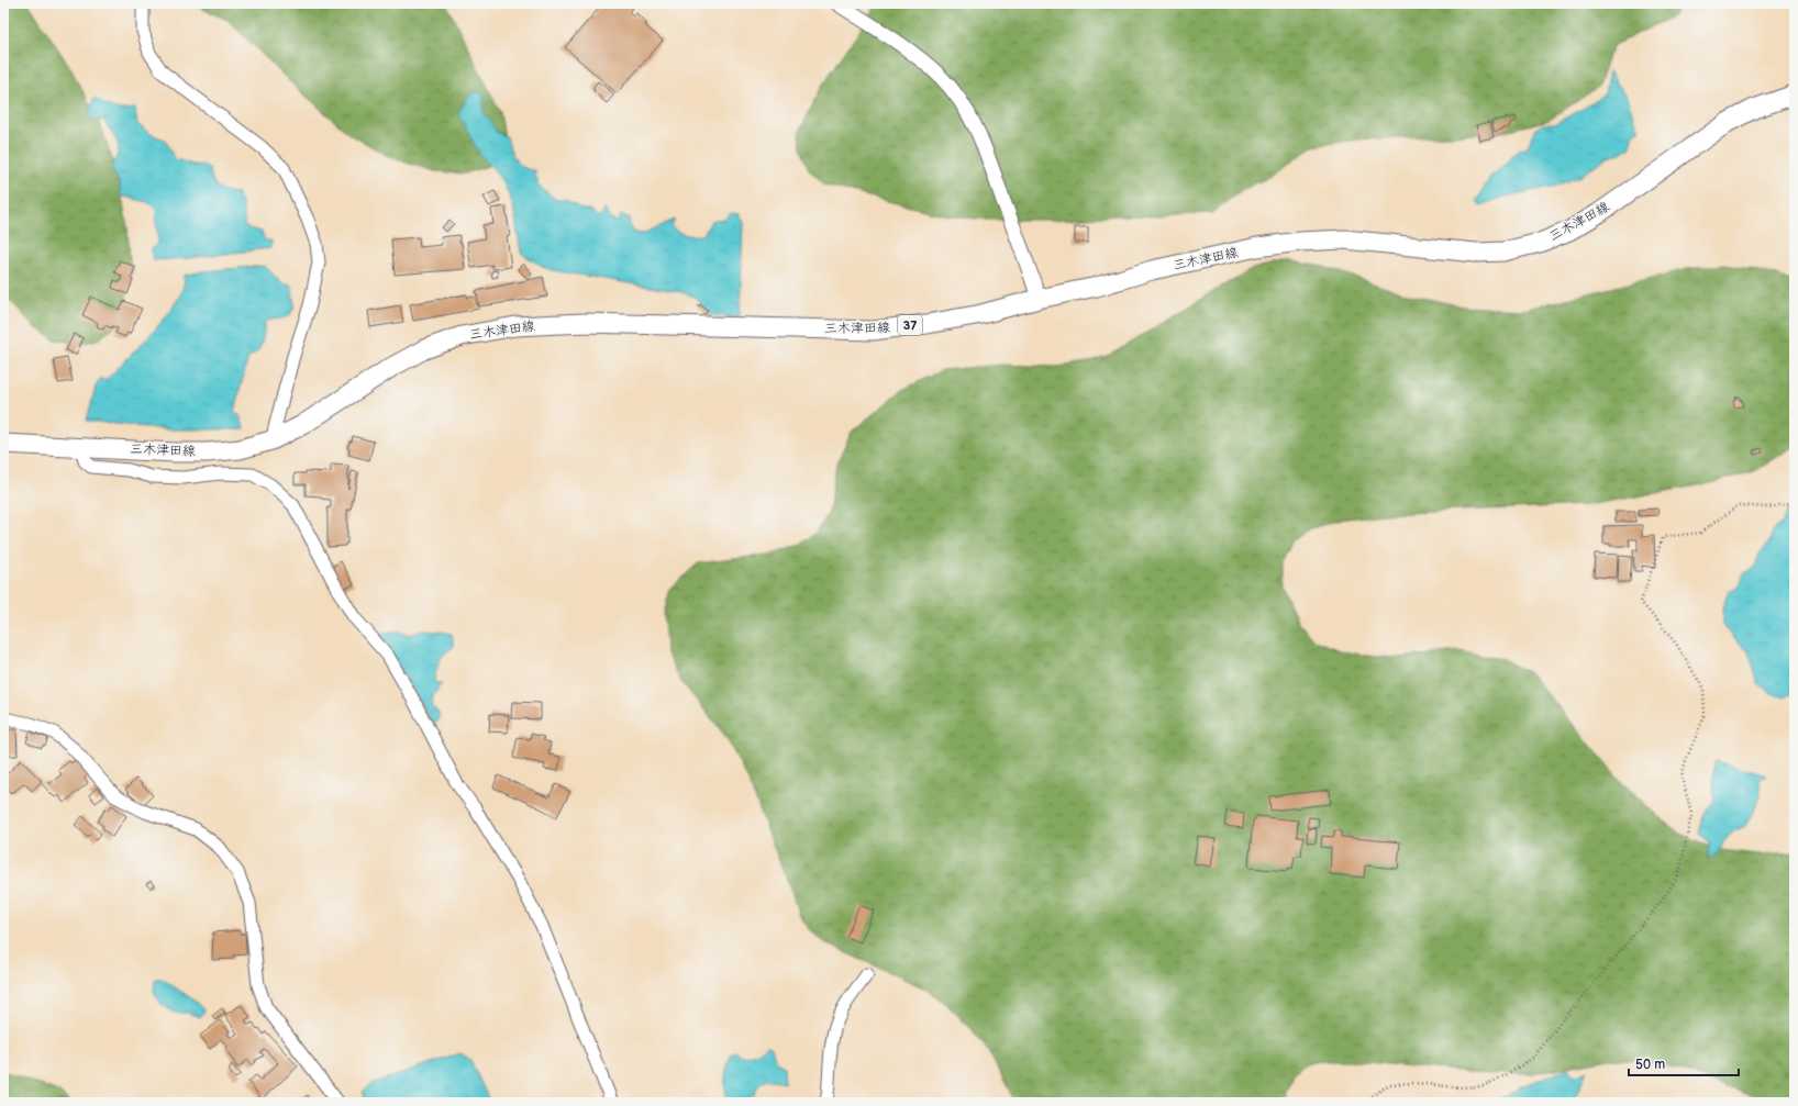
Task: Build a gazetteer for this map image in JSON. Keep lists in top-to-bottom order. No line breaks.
{"streets":{"main road":["三木津田線","37"]},"scale_bar":"50 m"}
